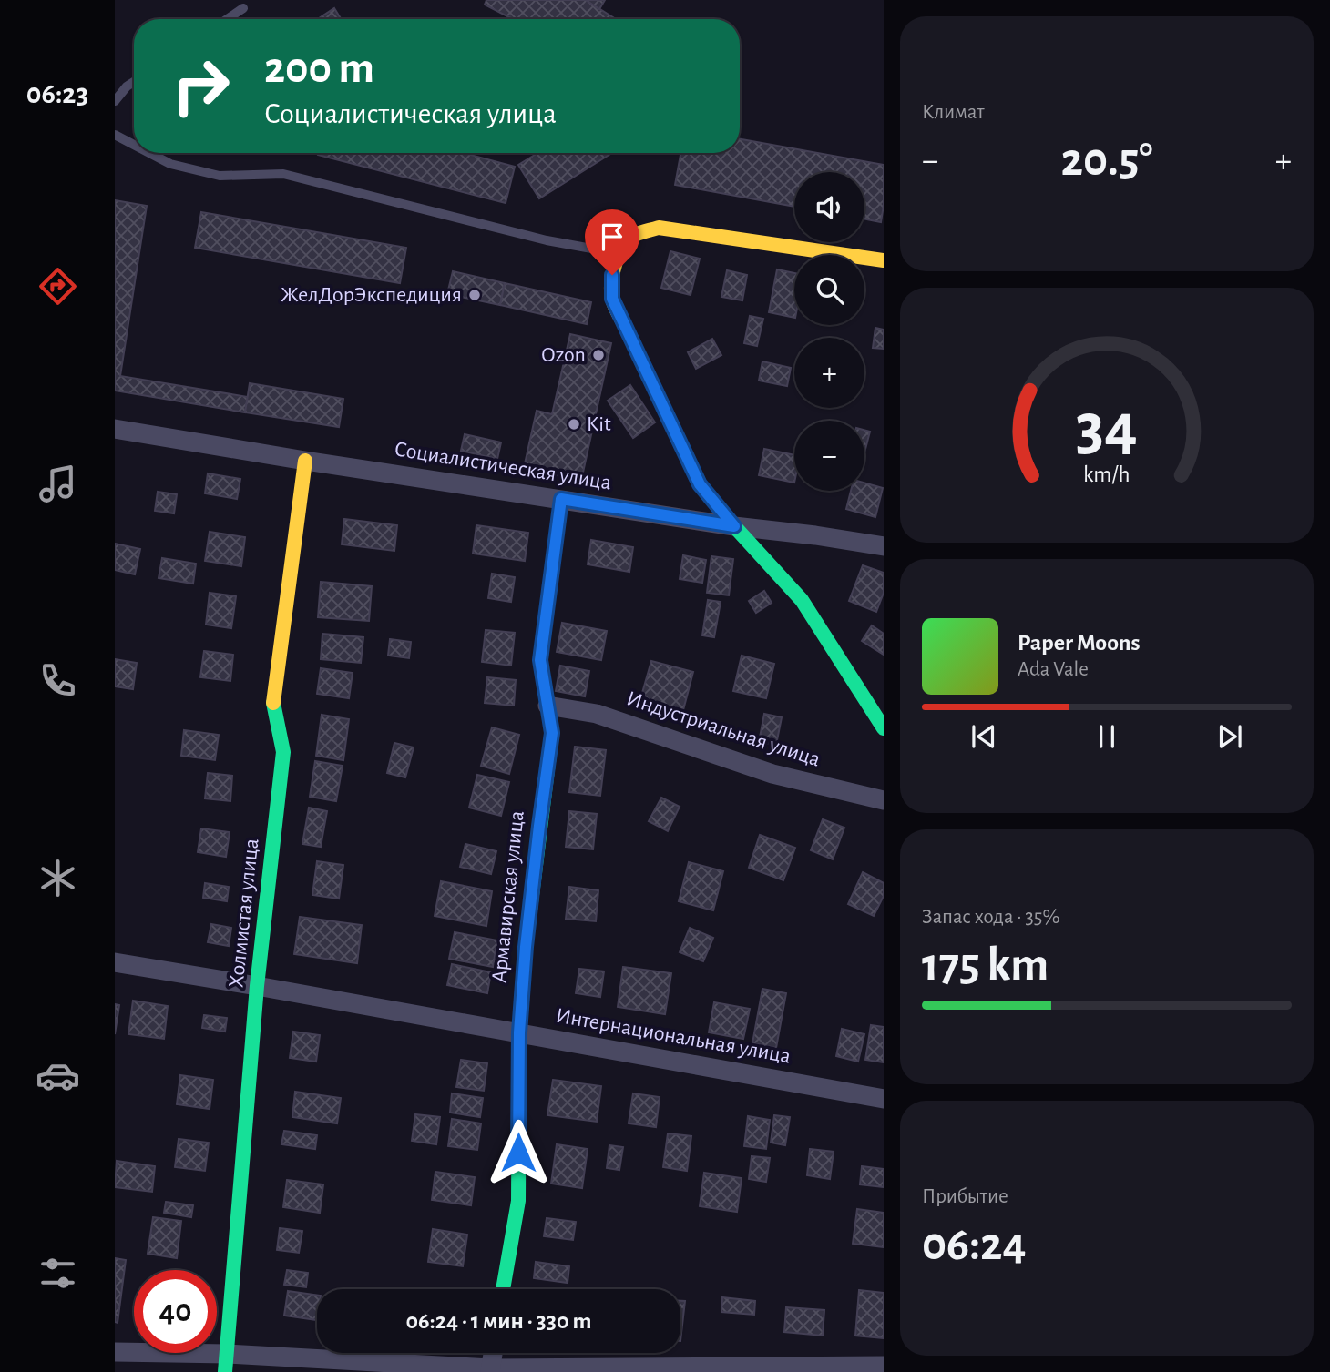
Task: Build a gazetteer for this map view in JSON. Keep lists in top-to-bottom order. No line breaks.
{"streets":{"street":["Социалистическая улица","Индустриальная улица","Армавирская улица","Холмистая улица","Интернациональная улица"]},"crossings":[["Социалистическая улица","Армавирская улица"],["Социалистическая улица","Холмистая улица"],["Индустриальная улица","Армавирская улица"],["Армавирская улица","Интернациональная улица"],["Холмистая улица","Интернациональная улица"]],"places":["ЖелДорЭкспедиция","Ozon","Kit"],"page":{"tabs":"06:23","tile":["Климат",["Запас хода · 35%","175 km"],["Прибытие","06:24"]],"turn":["200 m","Социалистическая улица"],"heat":["−","20.5°","+"],"map_buttons":["+","−"],"song":["Paper Moons","Ada Vale"],"limit":"40","trip":"06:24 · 1 мин · 330 m","gauge":["34","km/h"]}}
